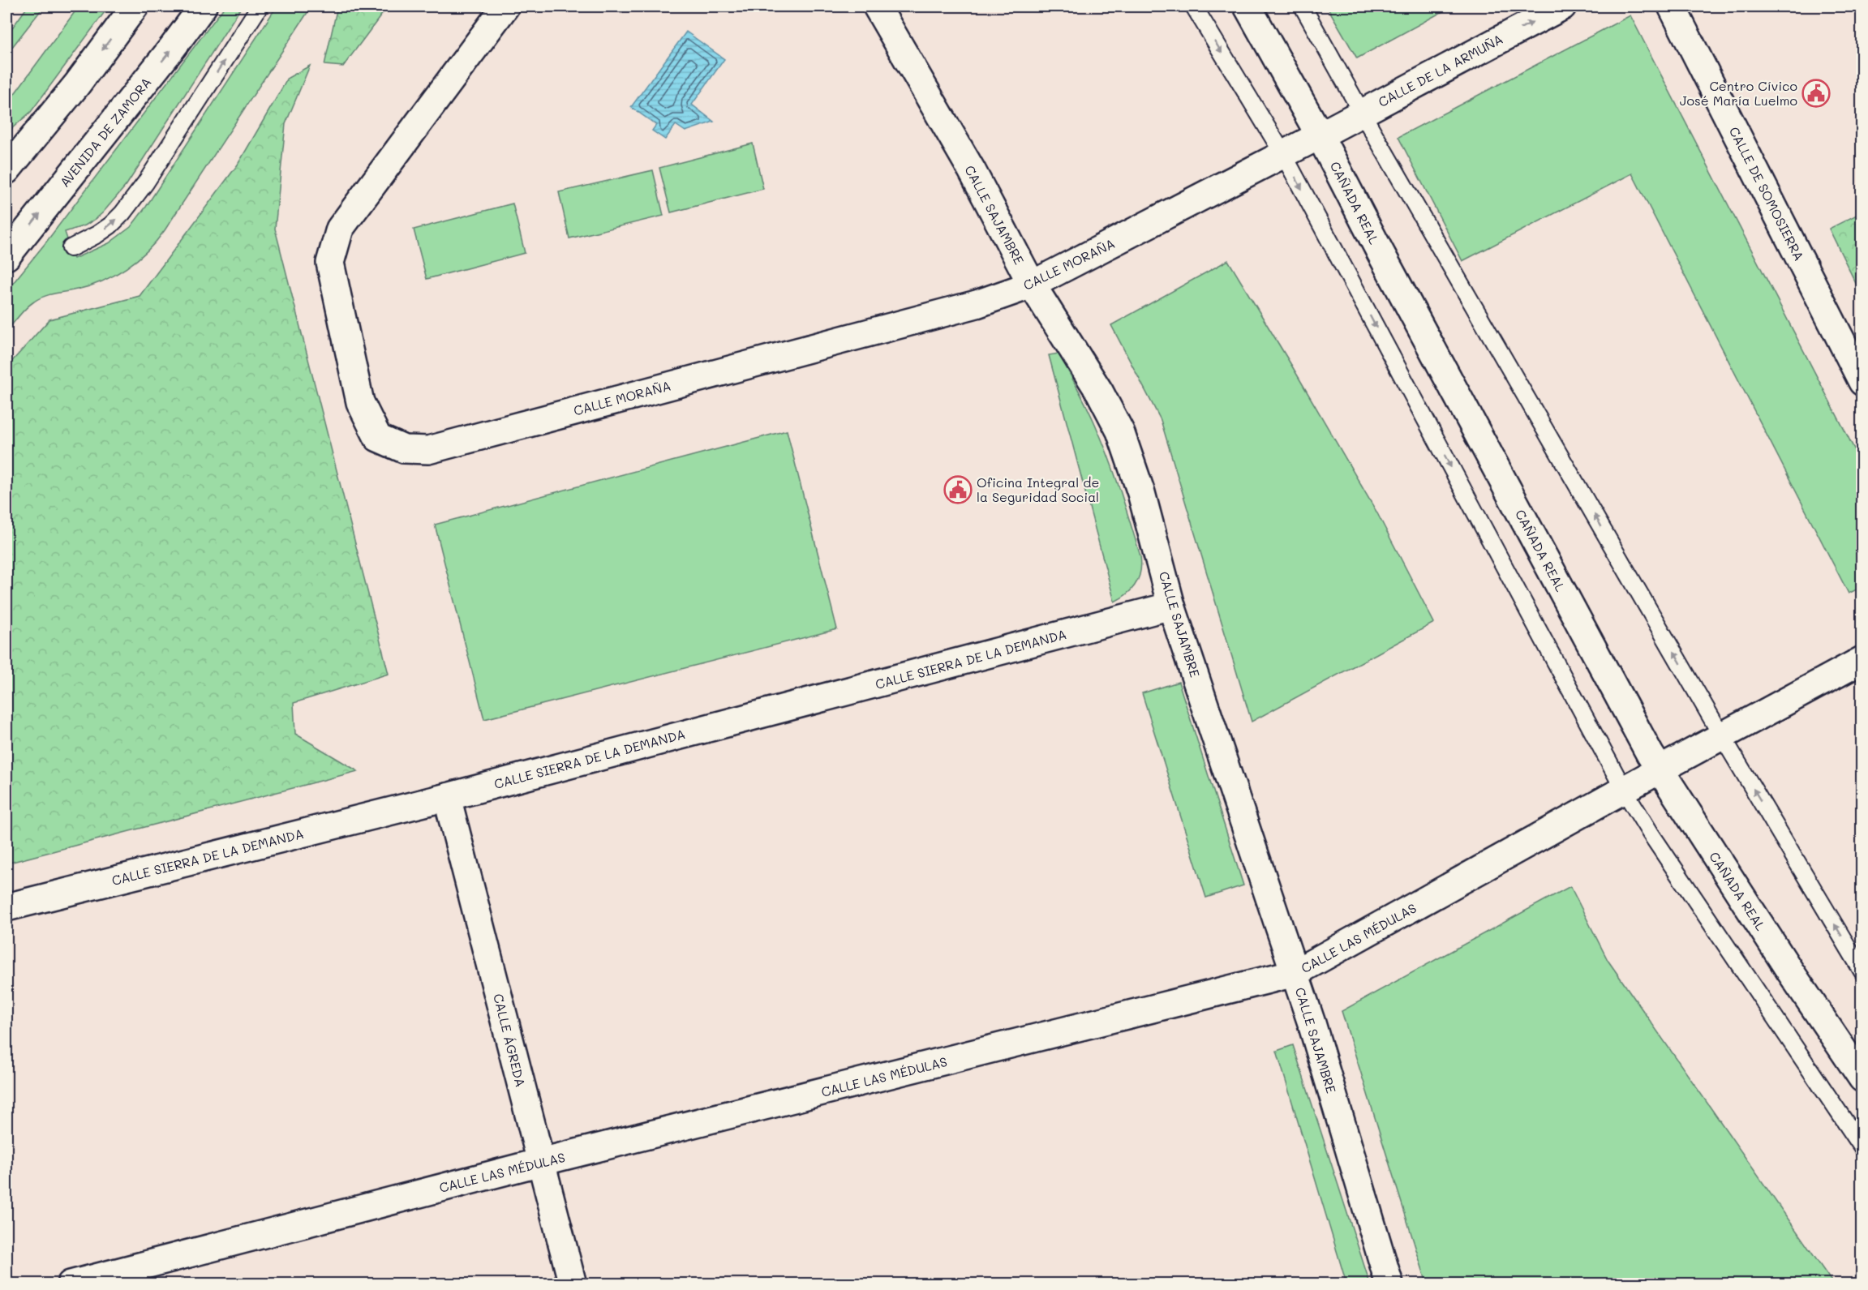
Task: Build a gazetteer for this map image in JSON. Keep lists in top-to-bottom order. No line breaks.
{"streets":{"main road":["CALLE DE LA ARMUÑA","AVENIDA DE ZAMORA","CALLE DE SOMOSIERRA","CAÑADA REAL","CALLE SAJAMBRE","CALLE MORAÑA","CALLE SIERRA DE LA DEMANDA","CALLE LAS MÉDULAS","CALLE ÁGREDA"]},"crossings":[["CALLE DE LA ARMUÑA","CAÑADA REAL"],["CALLE DE LA ARMUÑA","CALLE MORAÑA"],["CAÑADA REAL","CALLE MORAÑA"],["CAÑADA REAL","CALLE LAS MÉDULAS"],["CALLE SAJAMBRE","CALLE MORAÑA"],["CALLE SAJAMBRE","CALLE SIERRA DE LA DEMANDA"],["CALLE SAJAMBRE","CALLE LAS MÉDULAS"],["CALLE SIERRA DE LA DEMANDA","CALLE ÁGREDA"],["CALLE LAS MÉDULAS","CALLE ÁGREDA"]],"one_way":["CALLE DE LA ARMUÑA"],"places":{"public building":["Centro Cívico José María Luelmo","Oficina Integral de la Seguridad Social"]}}
